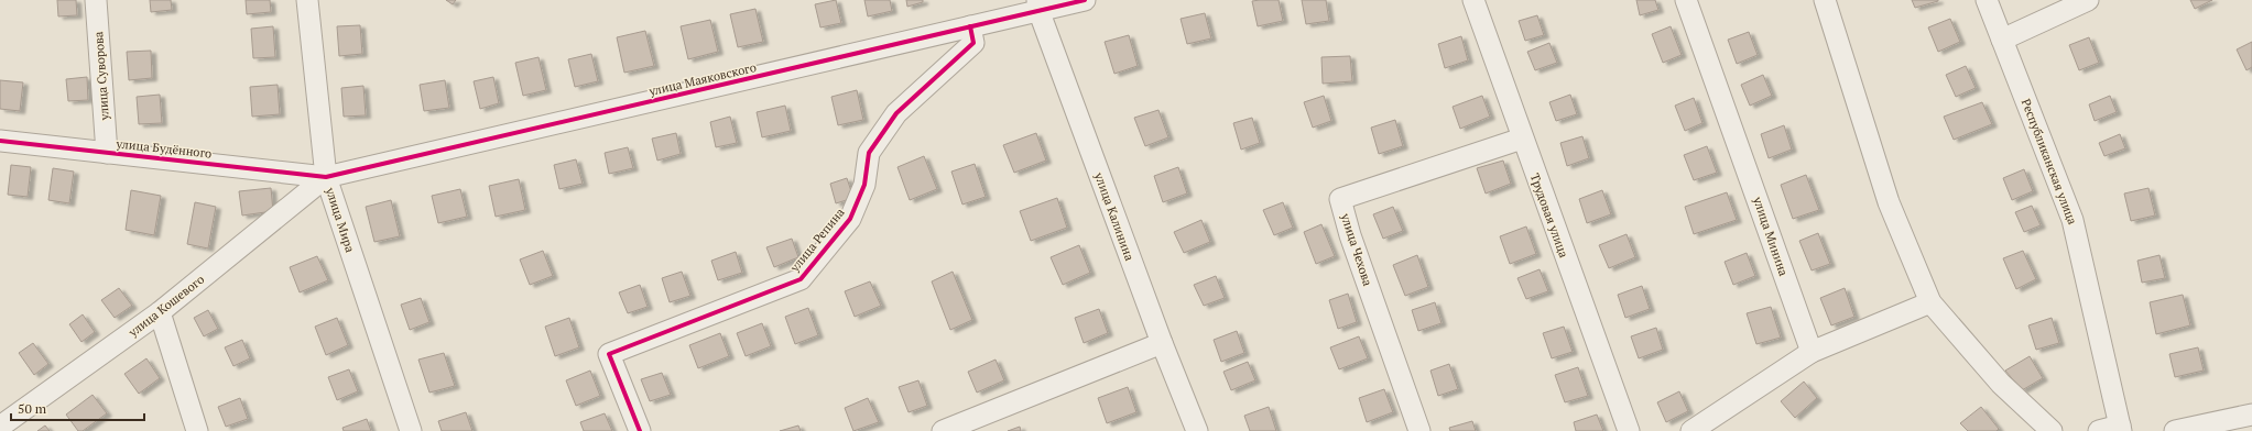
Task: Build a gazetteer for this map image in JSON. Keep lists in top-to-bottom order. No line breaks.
{"streets":{"street":["улица Суворова","улица Маяковского","улица Будённого","Республиканская улица","Трудовая улица","улица Калинина","улица Мира","улица Минина","улица Репина","улица Чехова","улица Кошевого"]},"crossings":[["улица Суворова","улица Будённого"],["улица Маяковского","улица Будённого"],["улица Маяковского","улица Калинина"],["улица Маяковского","улица Мира"],["улица Маяковского","улица Репина"],["улица Маяковского","улица Кошевого"],["улица Будённого","улица Мира"],["улица Будённого","улица Кошевого"],["Трудовая улица","улица Чехова"],["улица Мира","улица Кошевого"]],"scale_bar":"50 m"}
